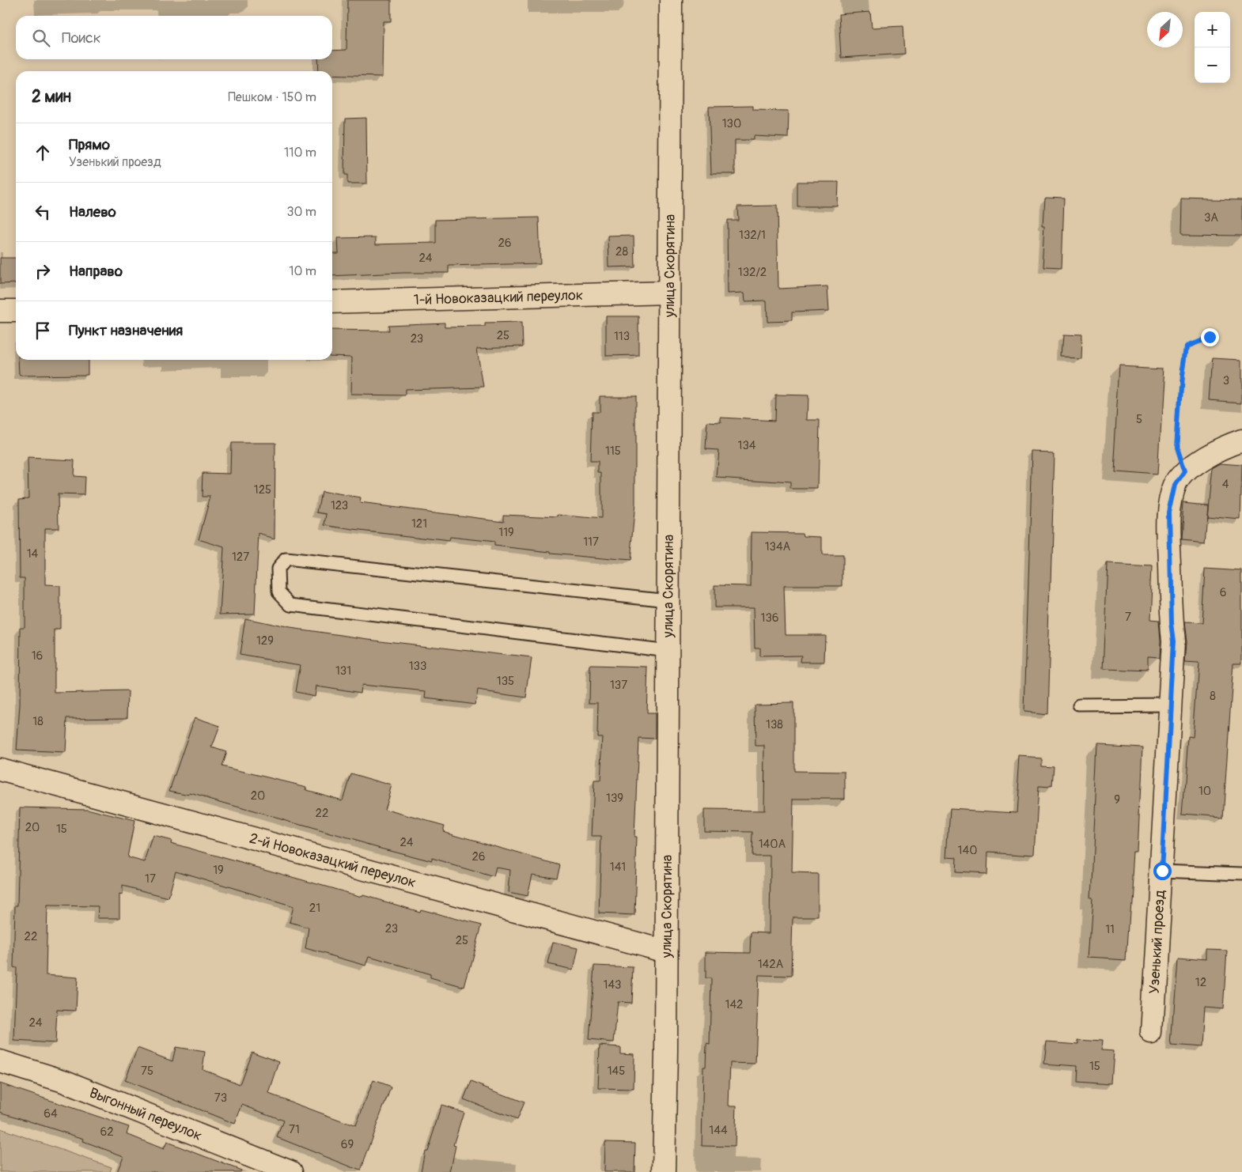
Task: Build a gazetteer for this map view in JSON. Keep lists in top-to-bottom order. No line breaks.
{"streets":{"street":["улица Скорятина","1-й Новоказацкий переулок","2-й Новоказацкий переулок","Узенький проезд","Выгонный переулок"]},"crossings":[["улица Скорятина","1-й Новоказацкий переулок"],["улица Скорятина","2-й Новоказацкий переулок"]],"house_numbers":["130","3А","132/1","26","28","24","132/2","25","113","23","3","5","134","115","4","125","123","121","119","117","134А","14","127","6","7","136","129","16","133","131","135","137","8","18","138","10","20","139","9","22","20","15","24","140А","140","26","141","19","17","21","23","11","22","25","142А","12","143","142","24","15","75","145","73","64","71","144","62","69"],"north":"bottom left","page":{"map_buttons":["+","−"],"search":"Поиск","heading":["2 мин","Пешком · 150 m"],"list":[["Прямо","Узенький проезд","110 m"],["Налево","30 m"],["Направо","10 m"],"Пункт назначения"]}}
